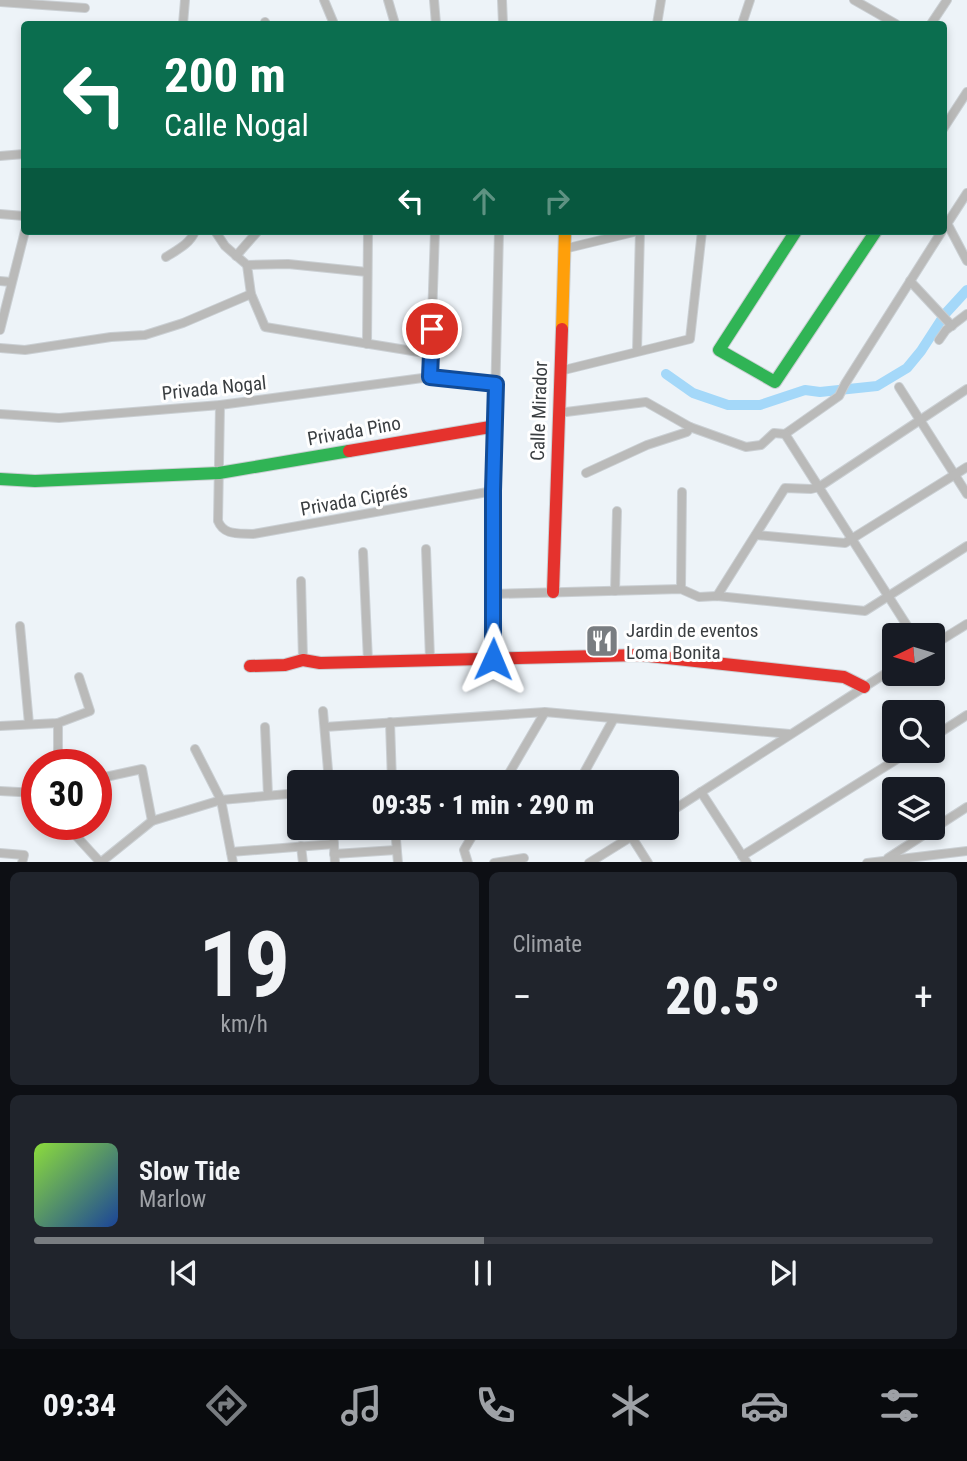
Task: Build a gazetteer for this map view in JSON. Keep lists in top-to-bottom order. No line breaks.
{"streets":{"street":["Privada Nogal","Calle Mirador","Privada Pino","Privada Ciprés"]},"crossings":[["Privada Pino","Privada Ciprés"]],"places":{"restaurant":["Jardin de eventos Loma Bonita"]},"north":"left","page":{"turn":["200 m","Calle Nogal"],"limit":"30","trip":"09:35 · 1 min · 290 m","tile":[["19","km/h"],"Climate"],"heat":["−","20.5°","+"],"song":["Slow Tide","Marlow"],"tabs":"09:34"}}
